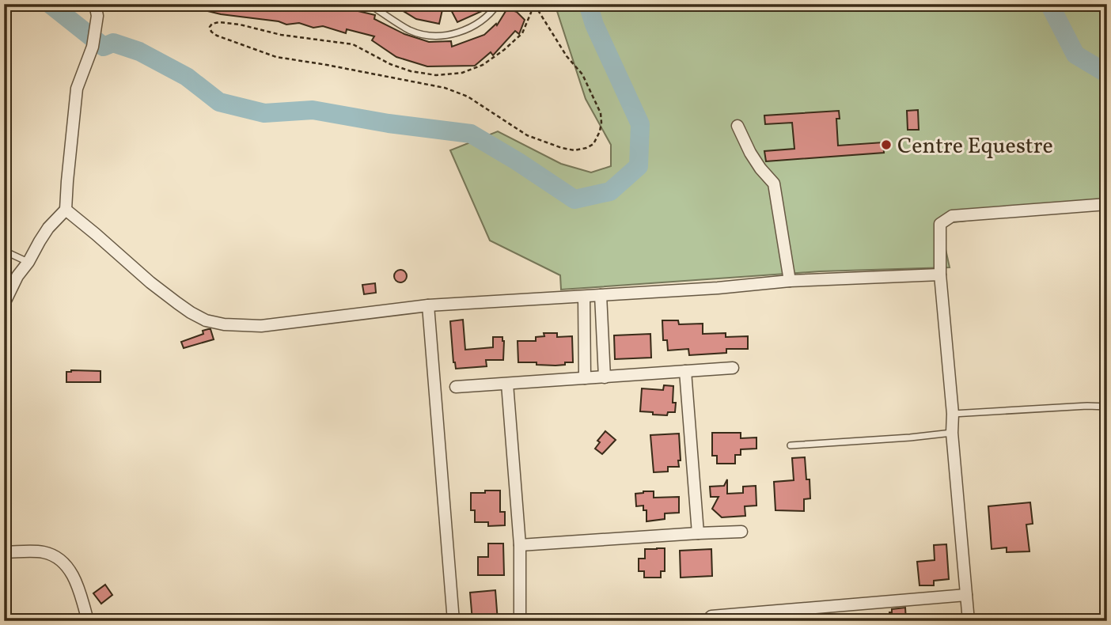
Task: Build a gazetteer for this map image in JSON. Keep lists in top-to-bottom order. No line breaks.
{"places":["Centre Equestre"]}
